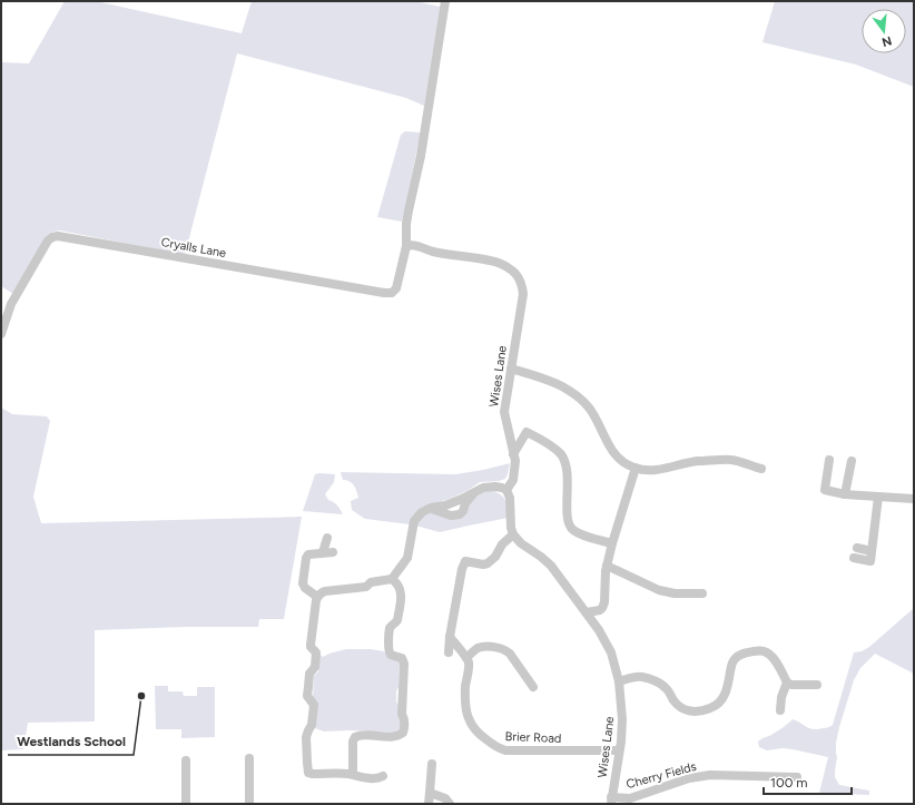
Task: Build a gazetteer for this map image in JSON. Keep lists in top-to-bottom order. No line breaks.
{"streets":{"street":["Cryalls Lane","Wises Lane","Brier Road","Cherry Fields"]},"crossings":[["Cryalls Lane","Wises Lane"],["Wises Lane","Brier Road"],["Wises Lane","Cherry Fields"]],"places":["Westlands School"],"scale_bar":"100 m","north":"bottom"}
